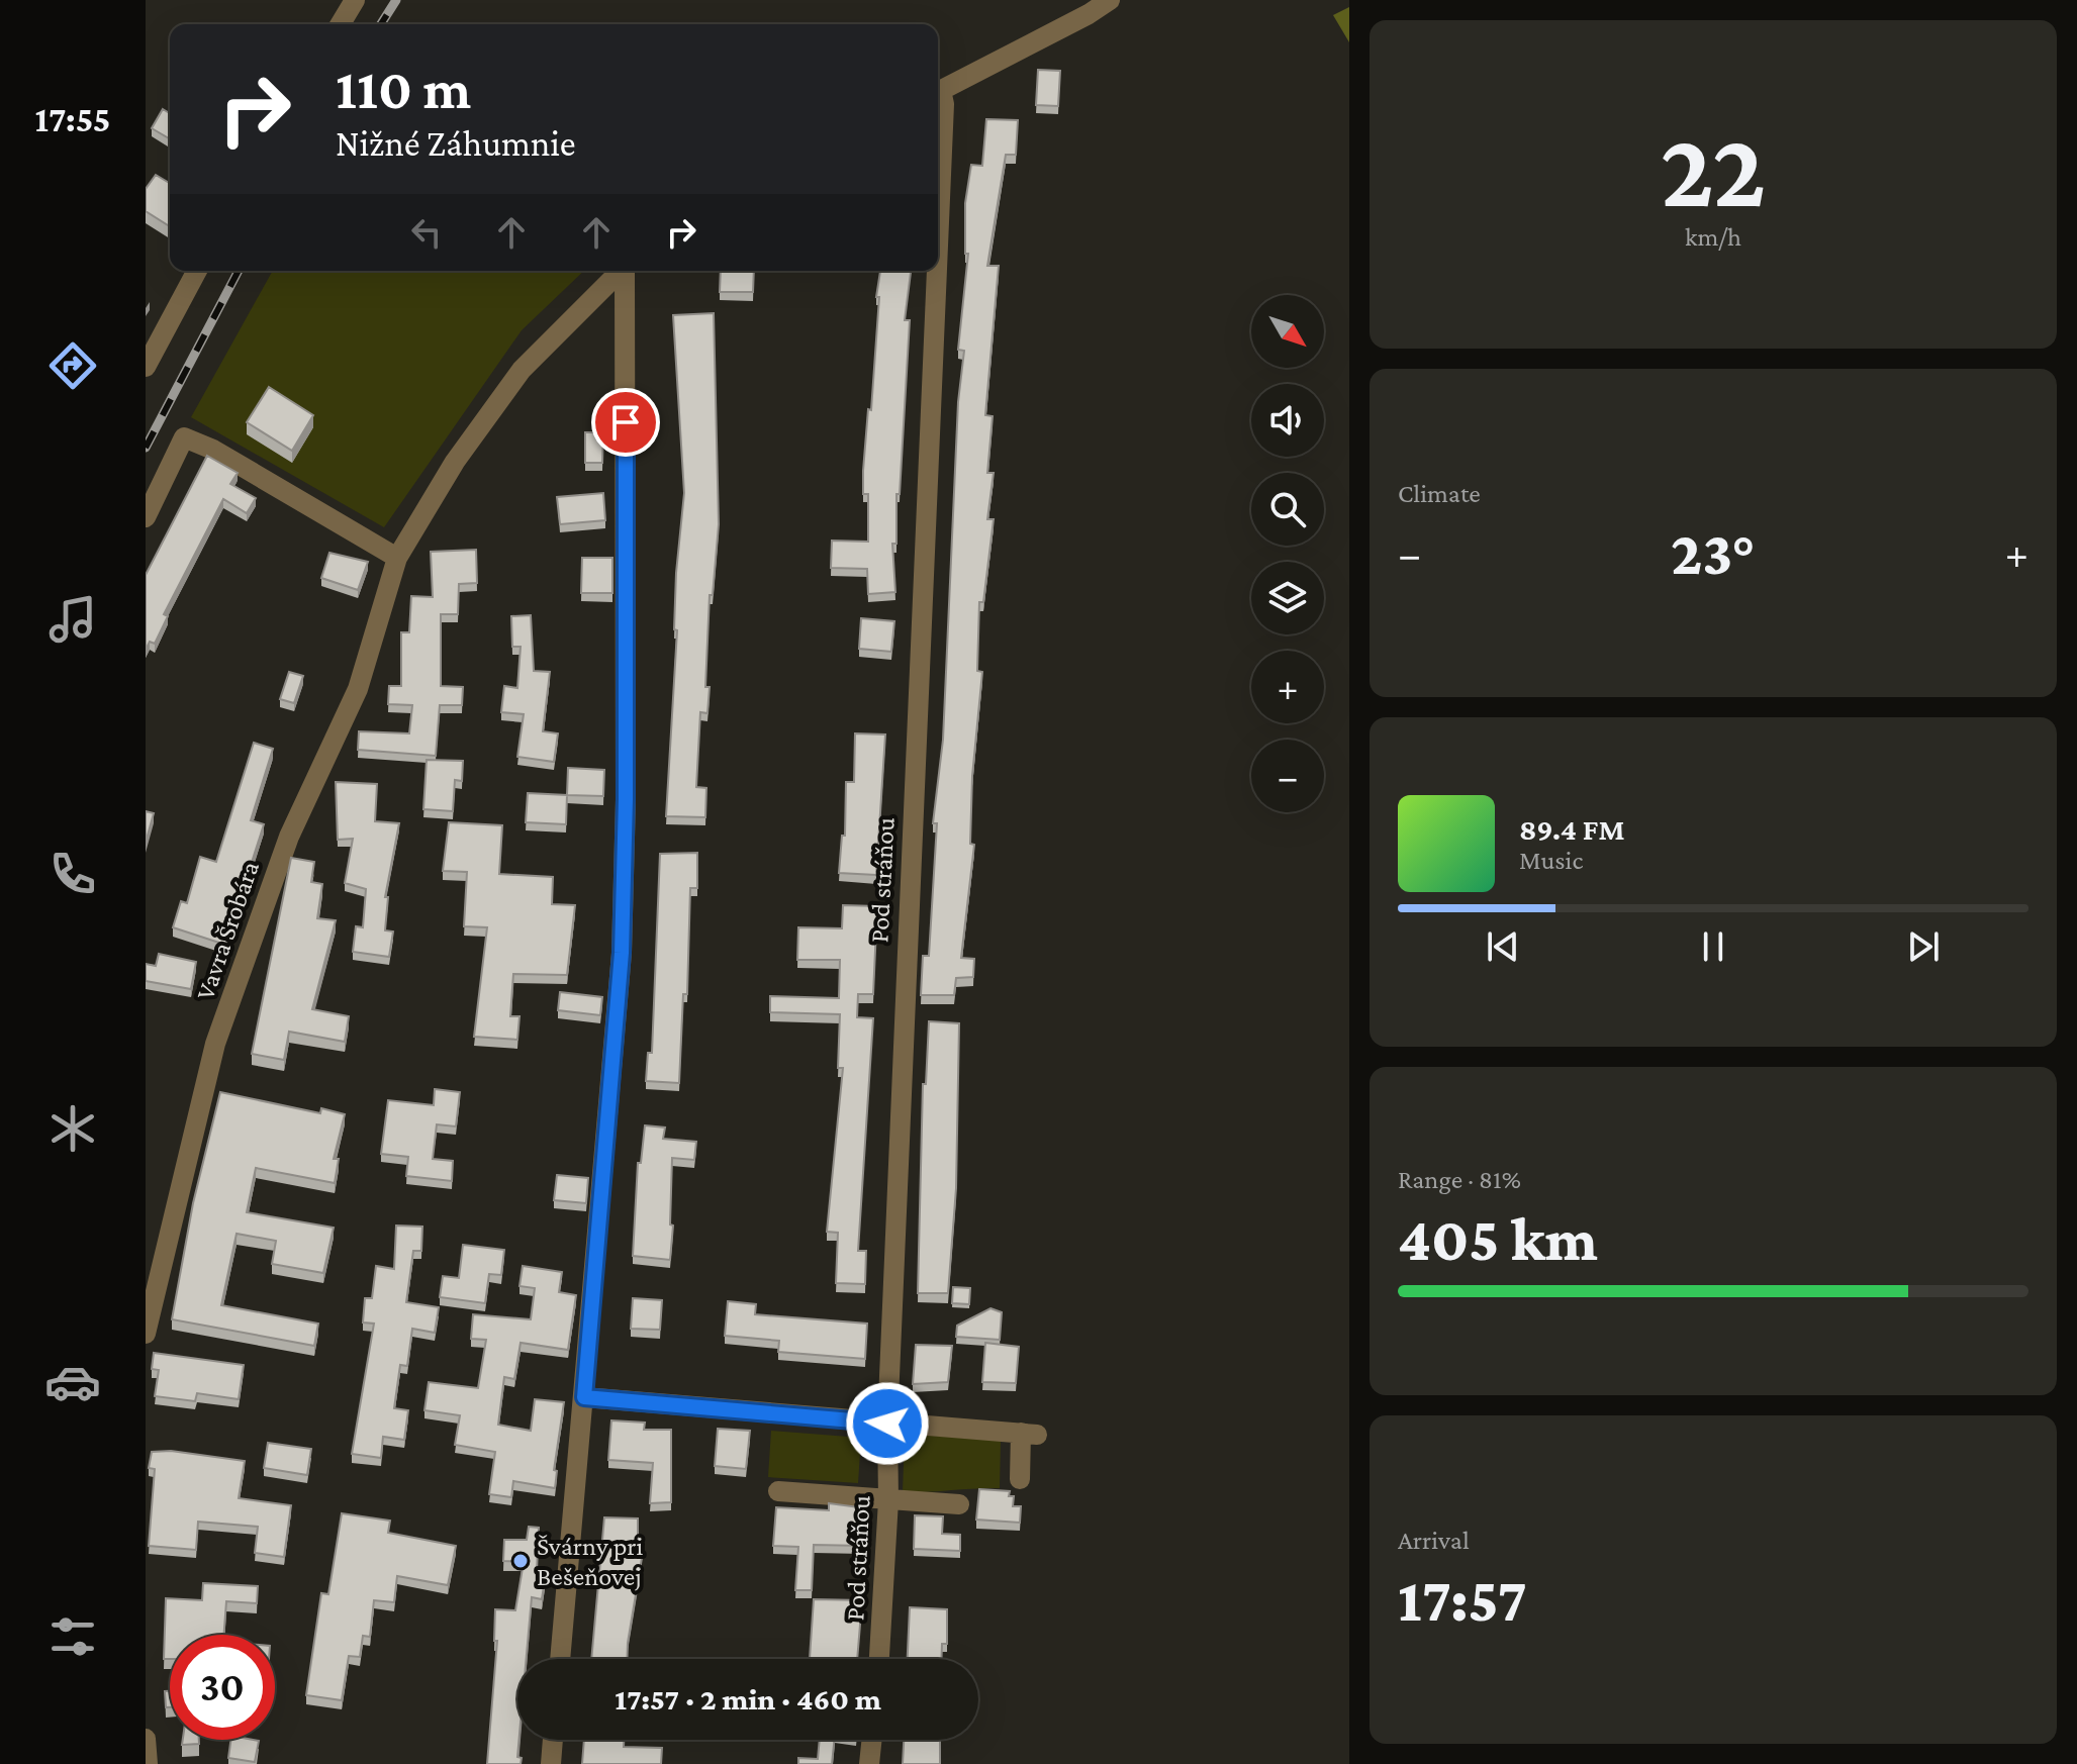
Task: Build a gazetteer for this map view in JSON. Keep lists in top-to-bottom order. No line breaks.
{"streets":{"street":["Pod stráňou","Vavra Šrobára"]},"places":["Švárny pri Bešeňovej"],"north":"bottom right","page":{"tabs":"17:55","tile":[["22","km/h"],"Climate",["Range · 81%","405 km"],["Arrival","17:57"]],"turn":["110 m","Nižné Záhumnie"],"map_buttons":["+","−"],"heat":["−","23°","+"],"song":["89.4 FM","Music"],"limit":"30","trip":"17:57 · 2 min · 460 m"}}
